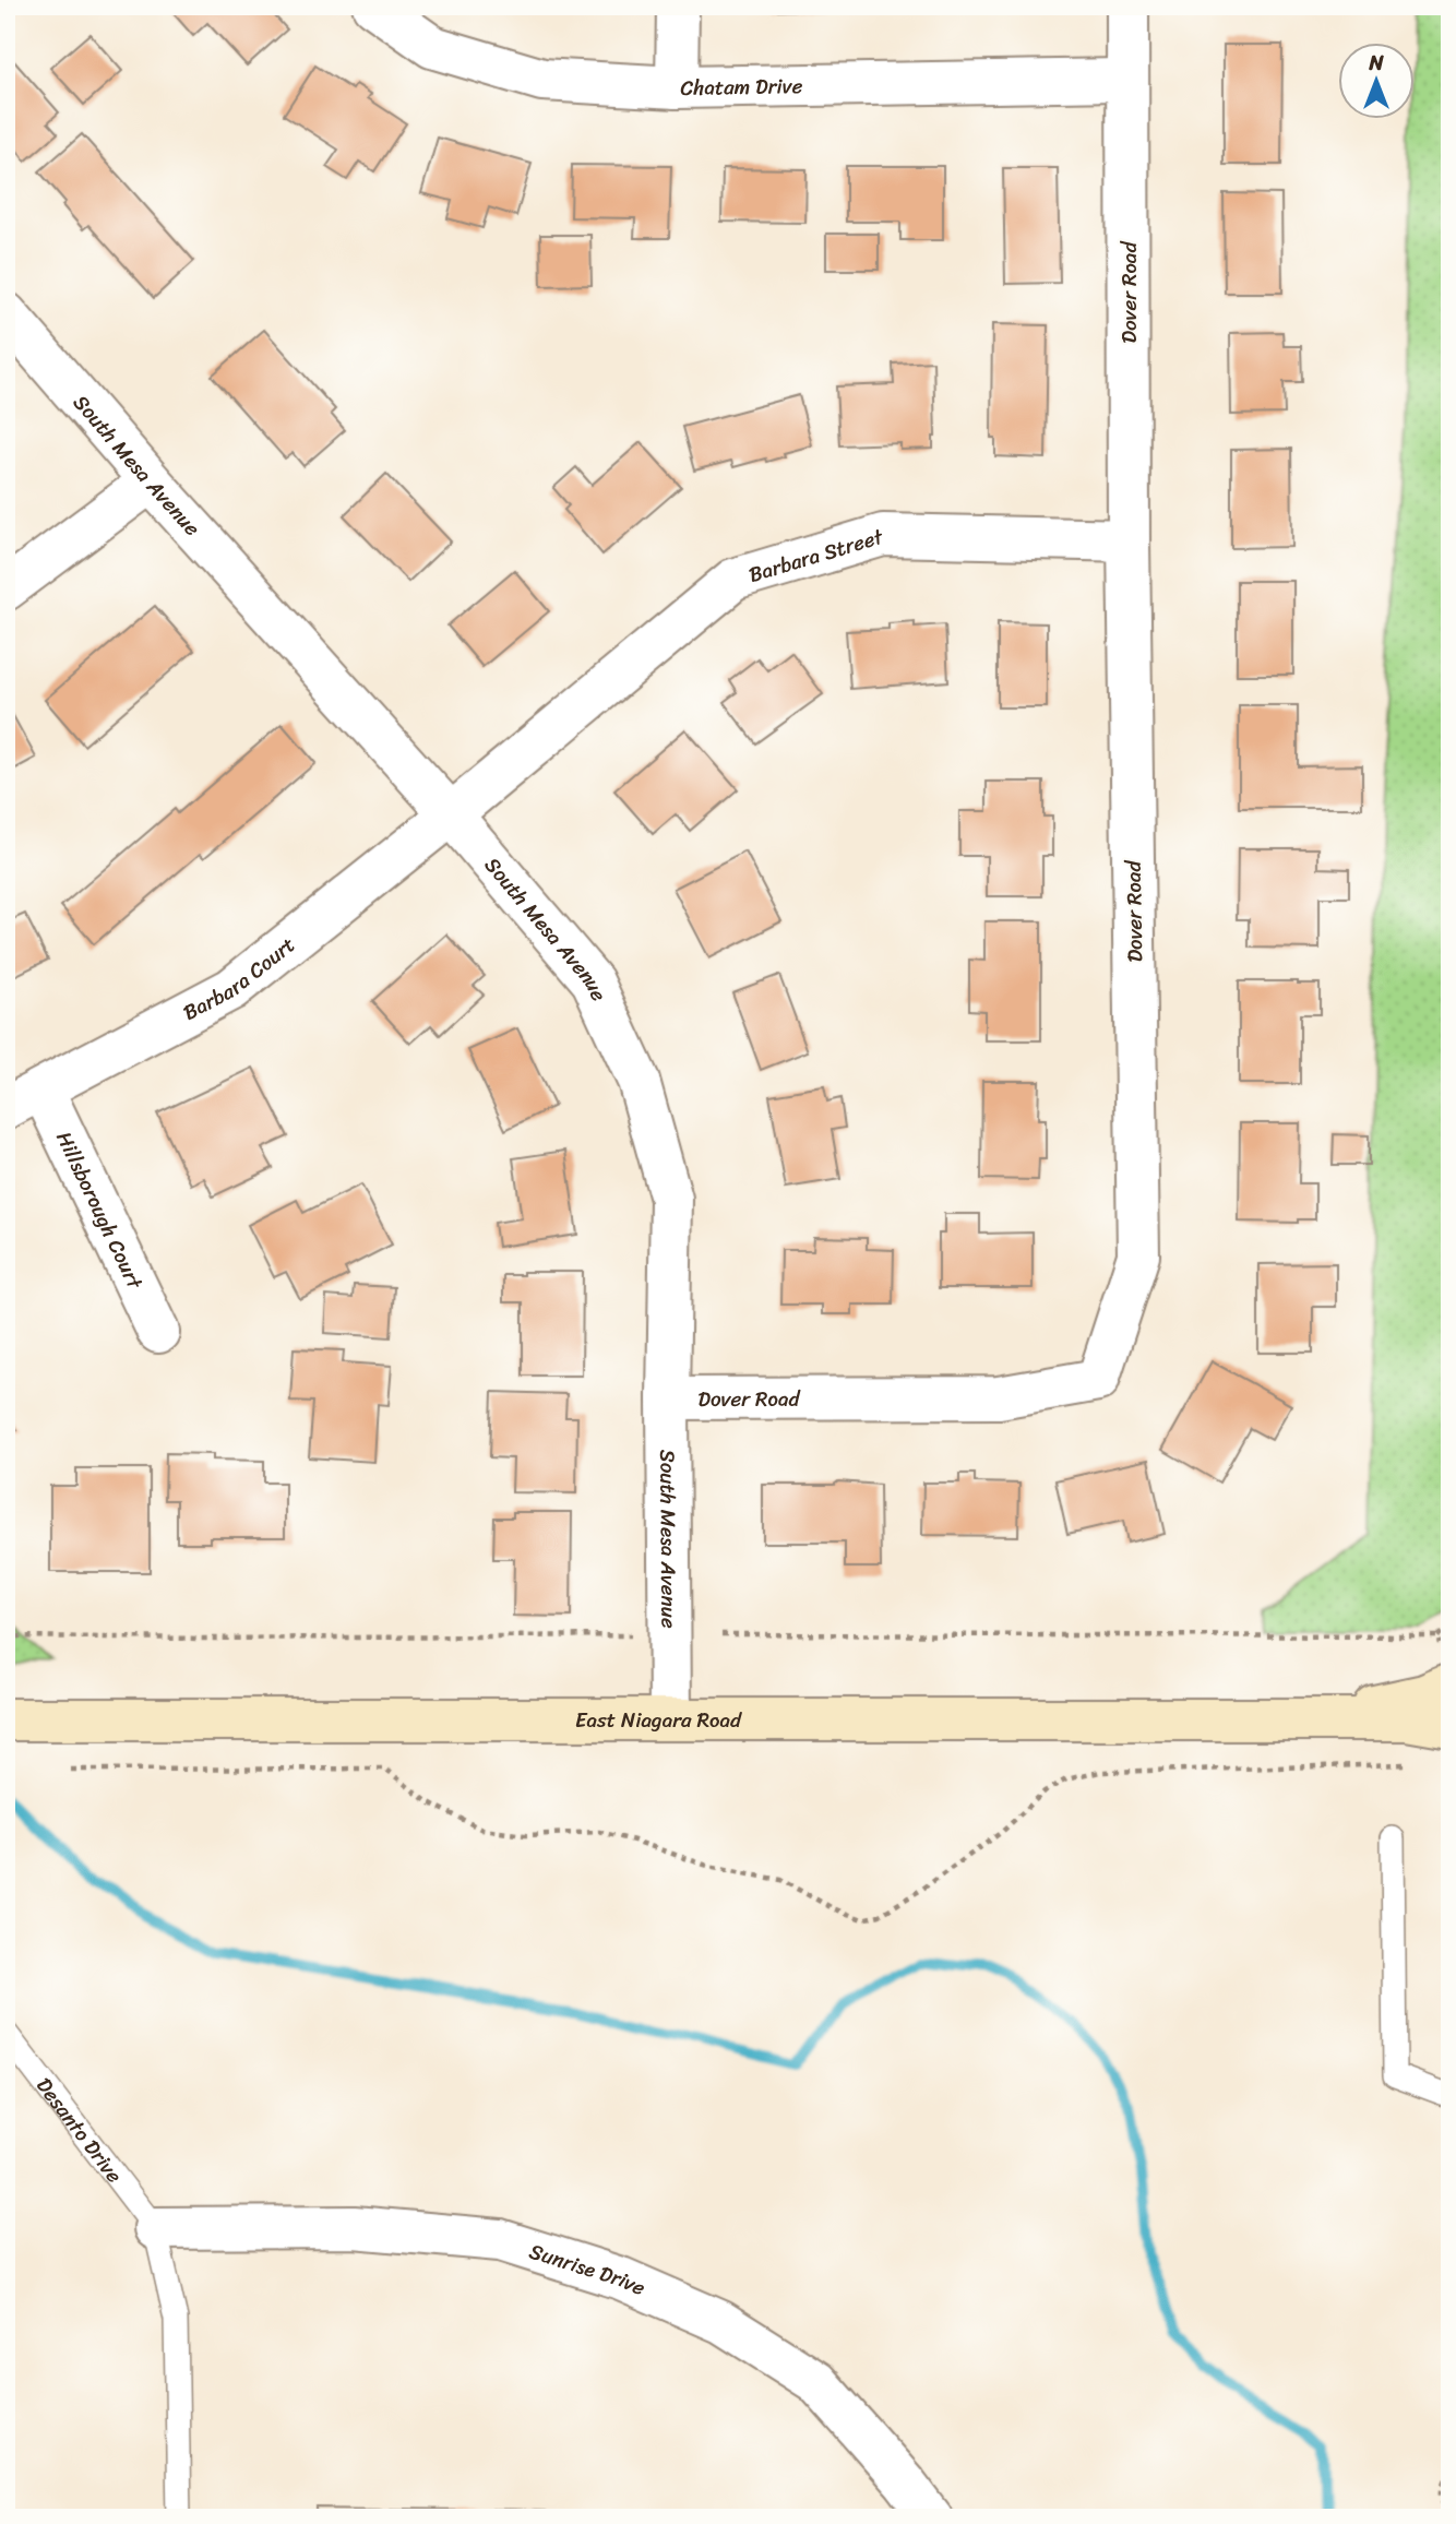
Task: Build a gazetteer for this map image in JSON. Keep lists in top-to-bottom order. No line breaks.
{"streets":{"street":["Chatam Drive","Dover Road","South Mesa Avenue","Barbara Street","Barbara Court","Hillsborough Court","East Niagara Road","Sunrise Drive"],"lane":["Desanto Drive"]},"crossings":[["Chatam Drive","Dover Road"],["Dover Road","South Mesa Avenue"],["Dover Road","Barbara Street"],["South Mesa Avenue","Barbara Street"],["South Mesa Avenue","Barbara Court"],["South Mesa Avenue","East Niagara Road"],["Barbara Street","Barbara Court"],["Barbara Court","Hillsborough Court"],["Desanto Drive","Sunrise Drive"]],"north":"top"}
